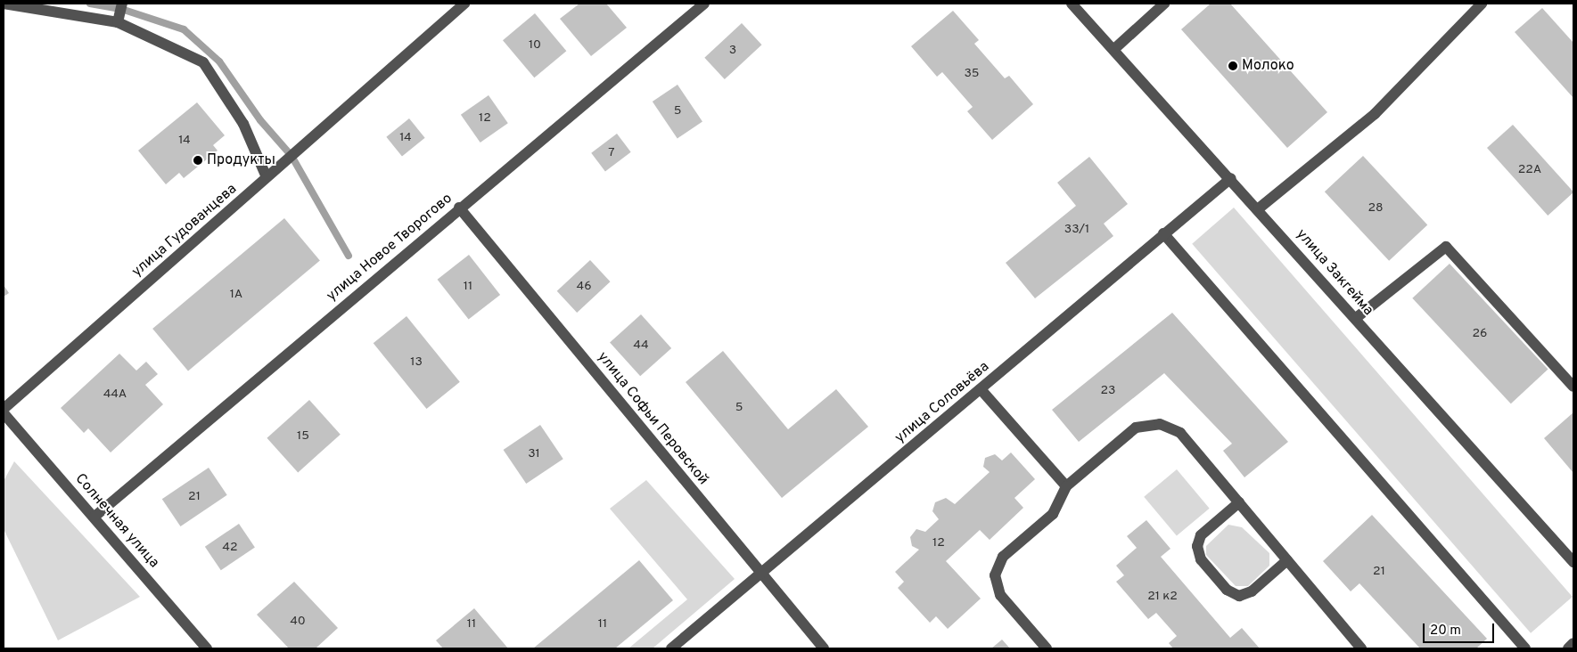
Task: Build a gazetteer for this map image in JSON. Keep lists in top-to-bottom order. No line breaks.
{"streets":{"street":["улица Гудованцева","улица Новое Творогово","улица Закгейма","улица Соловьёва","улица Софьи Перовской","Солнечная улица"]},"crossings":[["улица Новое Творогово","улица Софьи Перовской"],["улица Новое Творогово","Солнечная улица"],["улица Закгейма","улица Соловьёва"],["улица Соловьёва","улица Софьи Перовской"]],"places":["Молоко","Продукты"],"house_numbers":["10","3","35","5","12","14","14","7","22А","28","33/1","11","46","1А","26","44","13","23","44А","5","15","31","21","12","42","21","21 к2","40","11","11"],"scale_bar":"20 m"}
